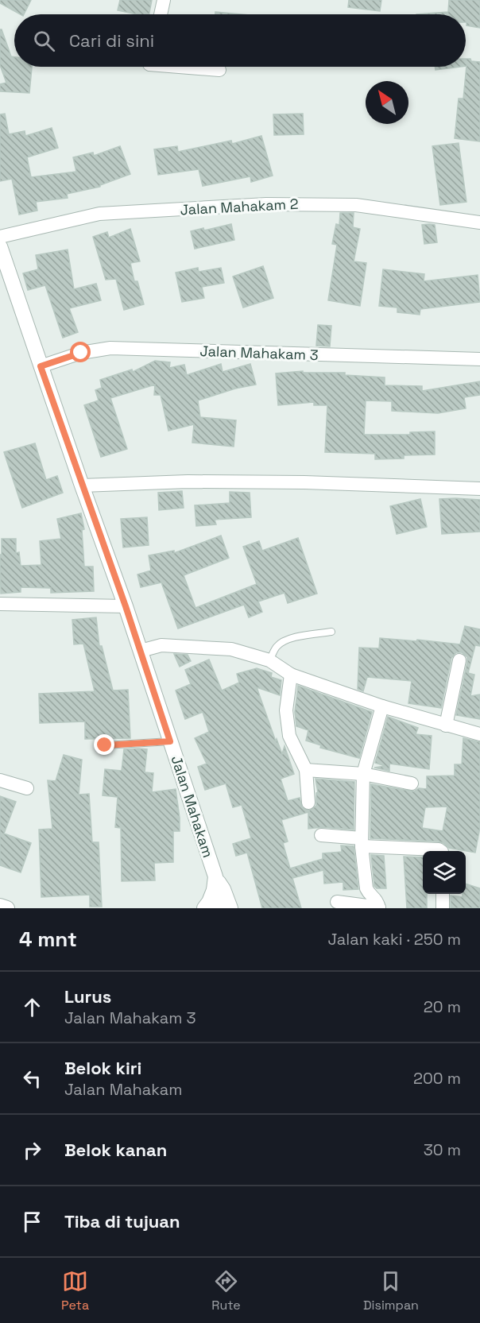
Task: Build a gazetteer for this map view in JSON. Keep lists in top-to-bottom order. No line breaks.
{"streets":{"street":["Jalan Mahakam 2","Jalan Mahakam 3","Jalan Mahakam"]},"crossings":[["Jalan Mahakam 3","Jalan Mahakam"]],"north":"top left","page":{"search":"Cari di sini","heading":["4 mnt","Jalan kaki · 250 m"],"list":[["Lurus","Jalan Mahakam 3","20 m"],["Belok kiri","Jalan Mahakam","200 m"],["Belok kanan","30 m"],"Tiba di tujuan"],"nav":["Peta","Rute","Disimpan"]}}
